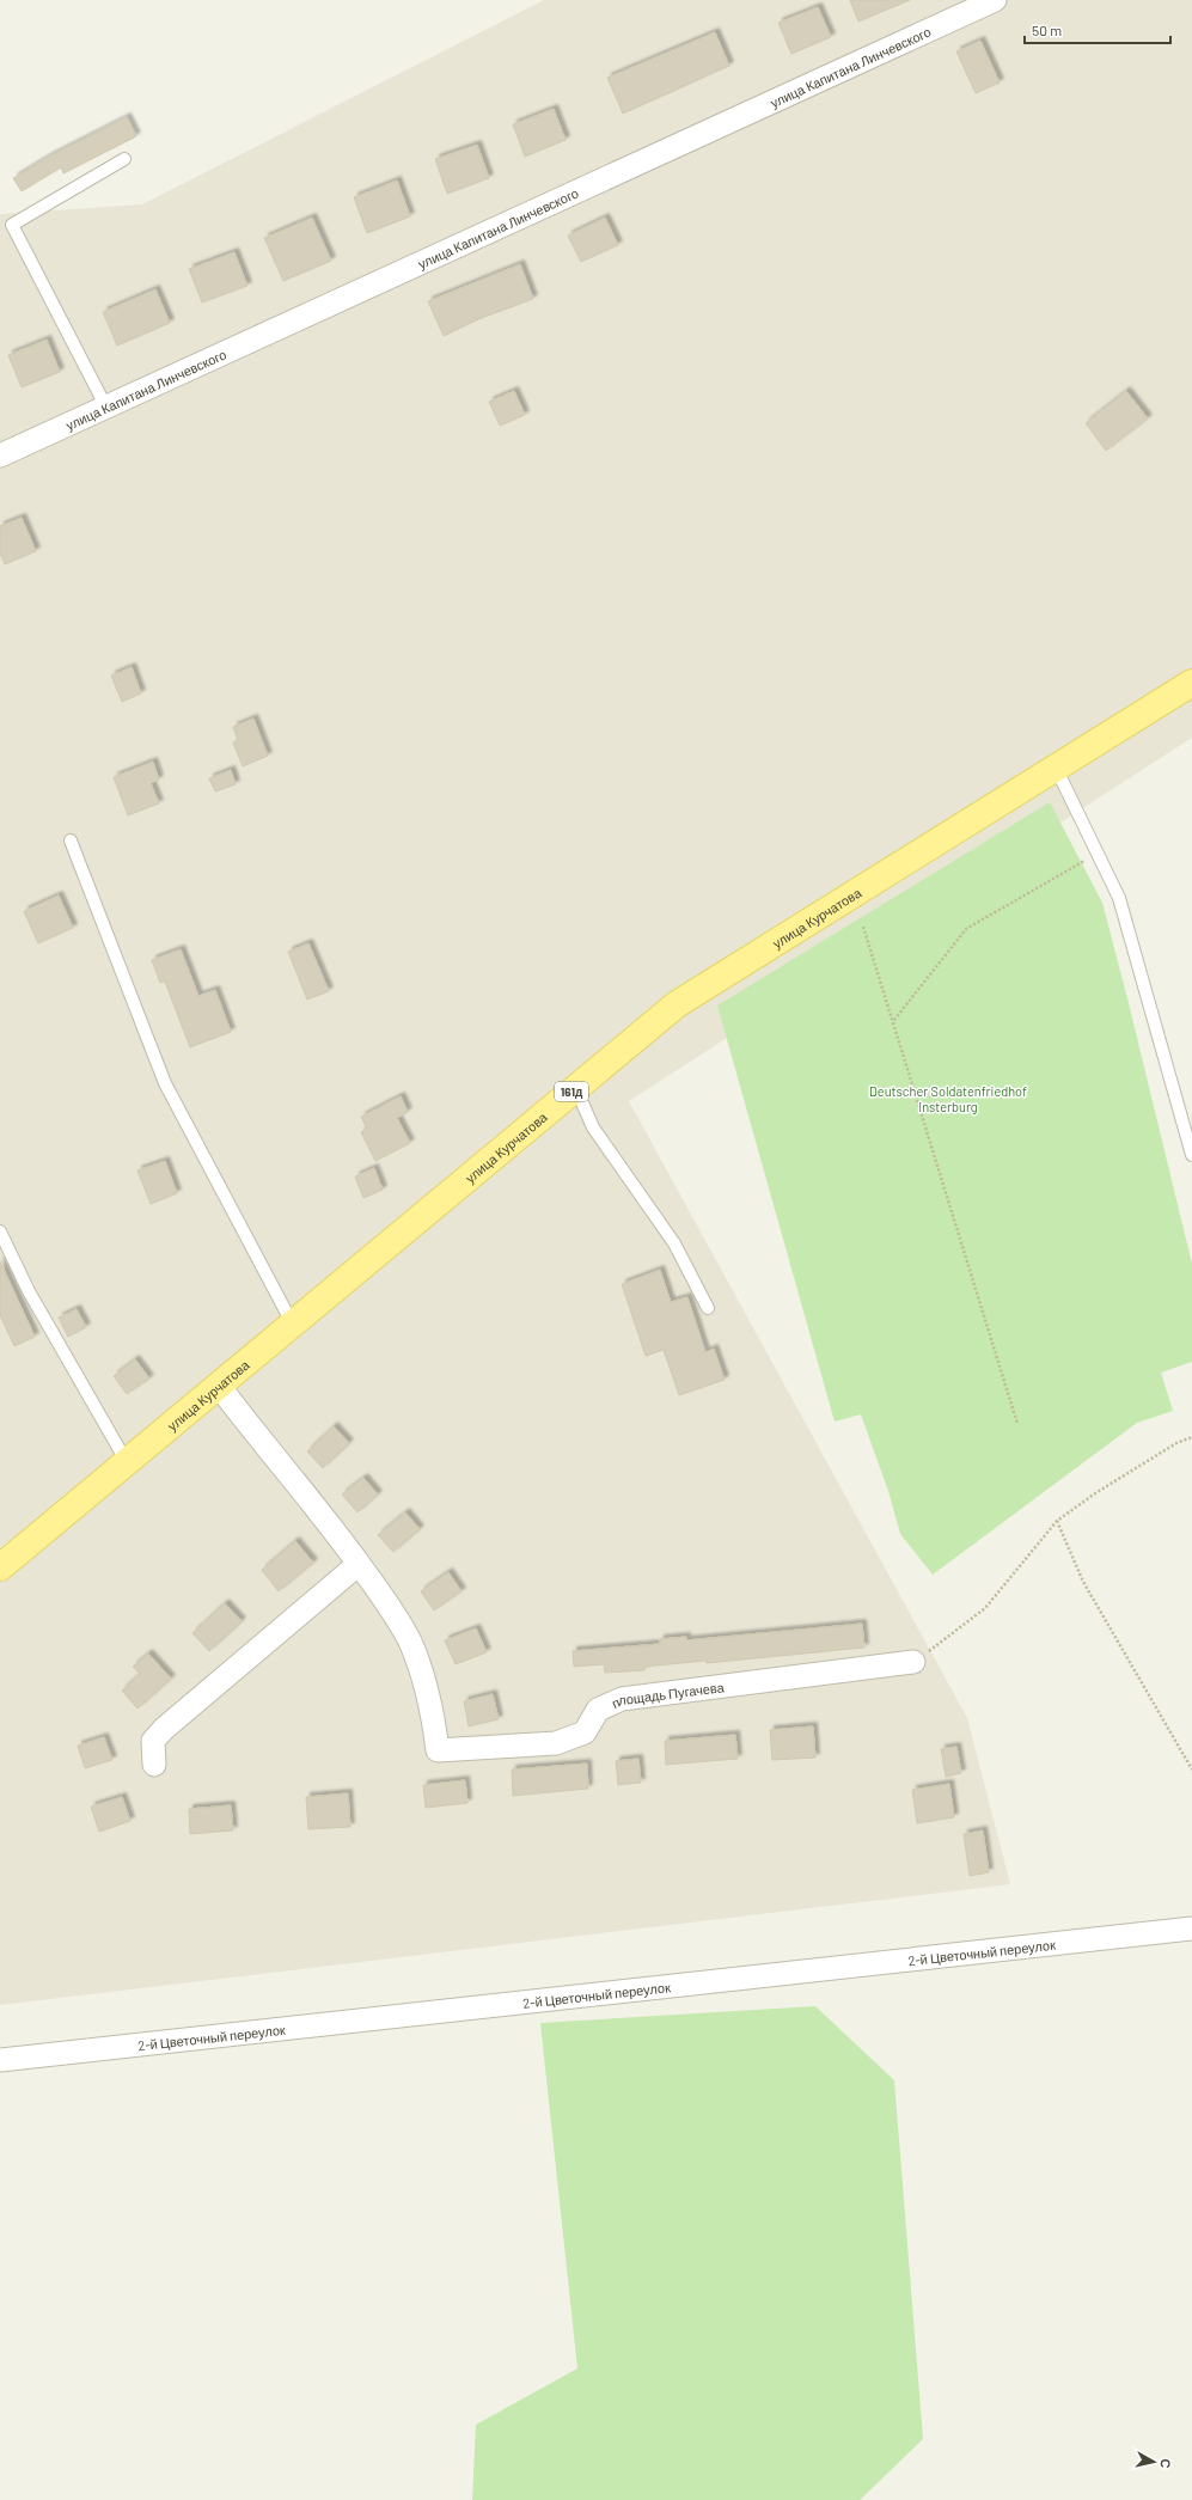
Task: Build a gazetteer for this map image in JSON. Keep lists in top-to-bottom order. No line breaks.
{"streets":{"main road":["улица Курчатова","161д"],"street":["улица Капитана Линчевского","площадь Пугачева","2-й Цветочный переулок"]},"parks":["Deutscher Soldatenfriedhof Insterburg"],"scale_bar":"50 m","north":"right"}
